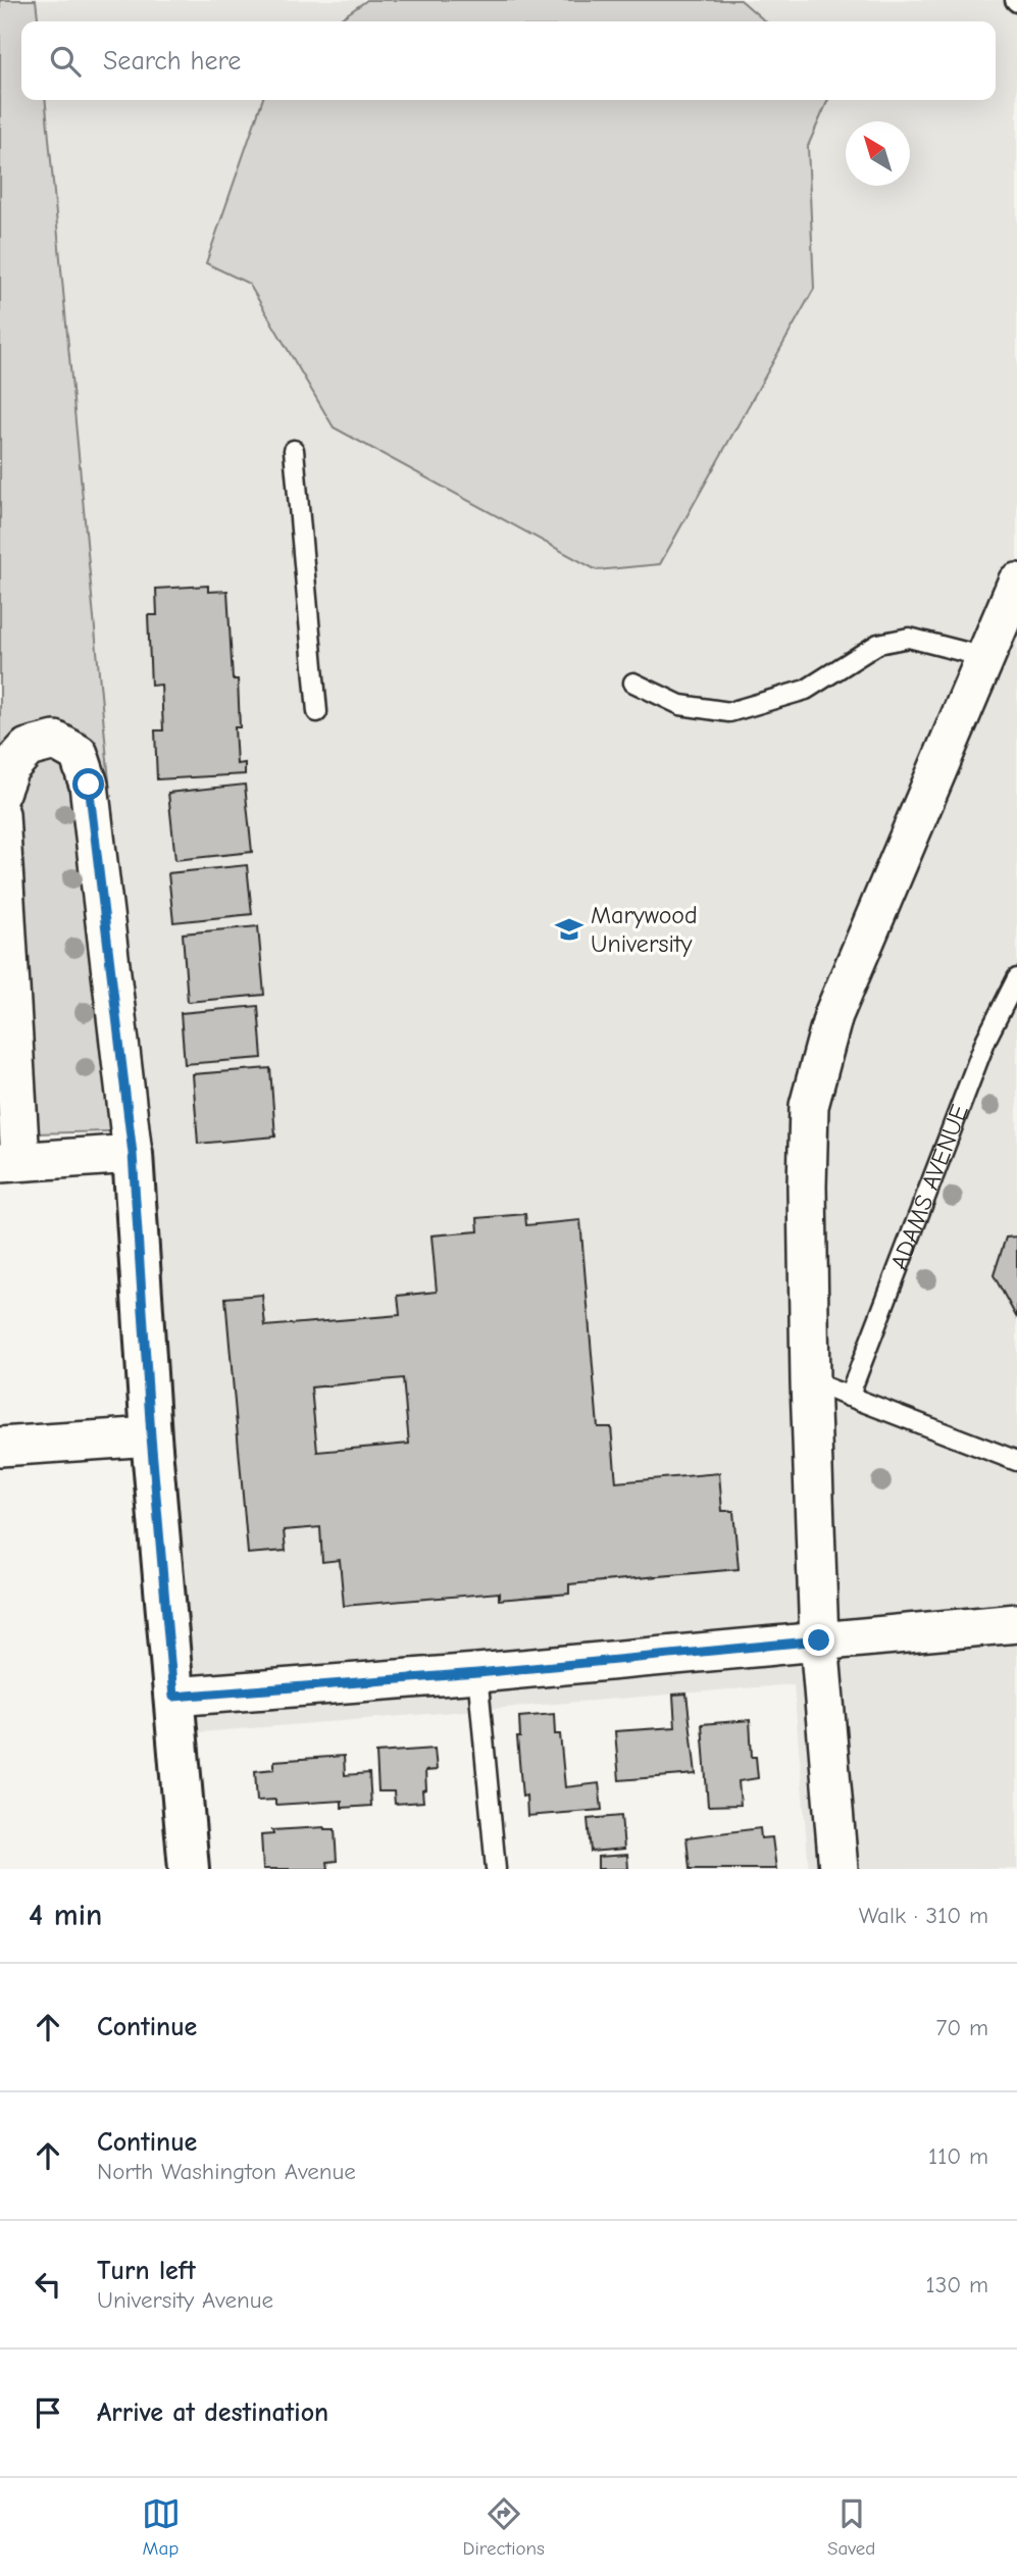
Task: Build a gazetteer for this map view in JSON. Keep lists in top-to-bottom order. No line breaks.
{"streets":{"lane":["ADAMS AVENUE"]},"places":{"school or university":["Marywood University"]},"north":"top left","page":{"search":"Search here","heading":["4 min","Walk · 310 m"],"list":[["Continue","70 m"],["Continue","North Washington Avenue","110 m"],["Turn left","University Avenue","130 m"],"Arrive at destination"],"nav":["Map","Directions","Saved"]}}
